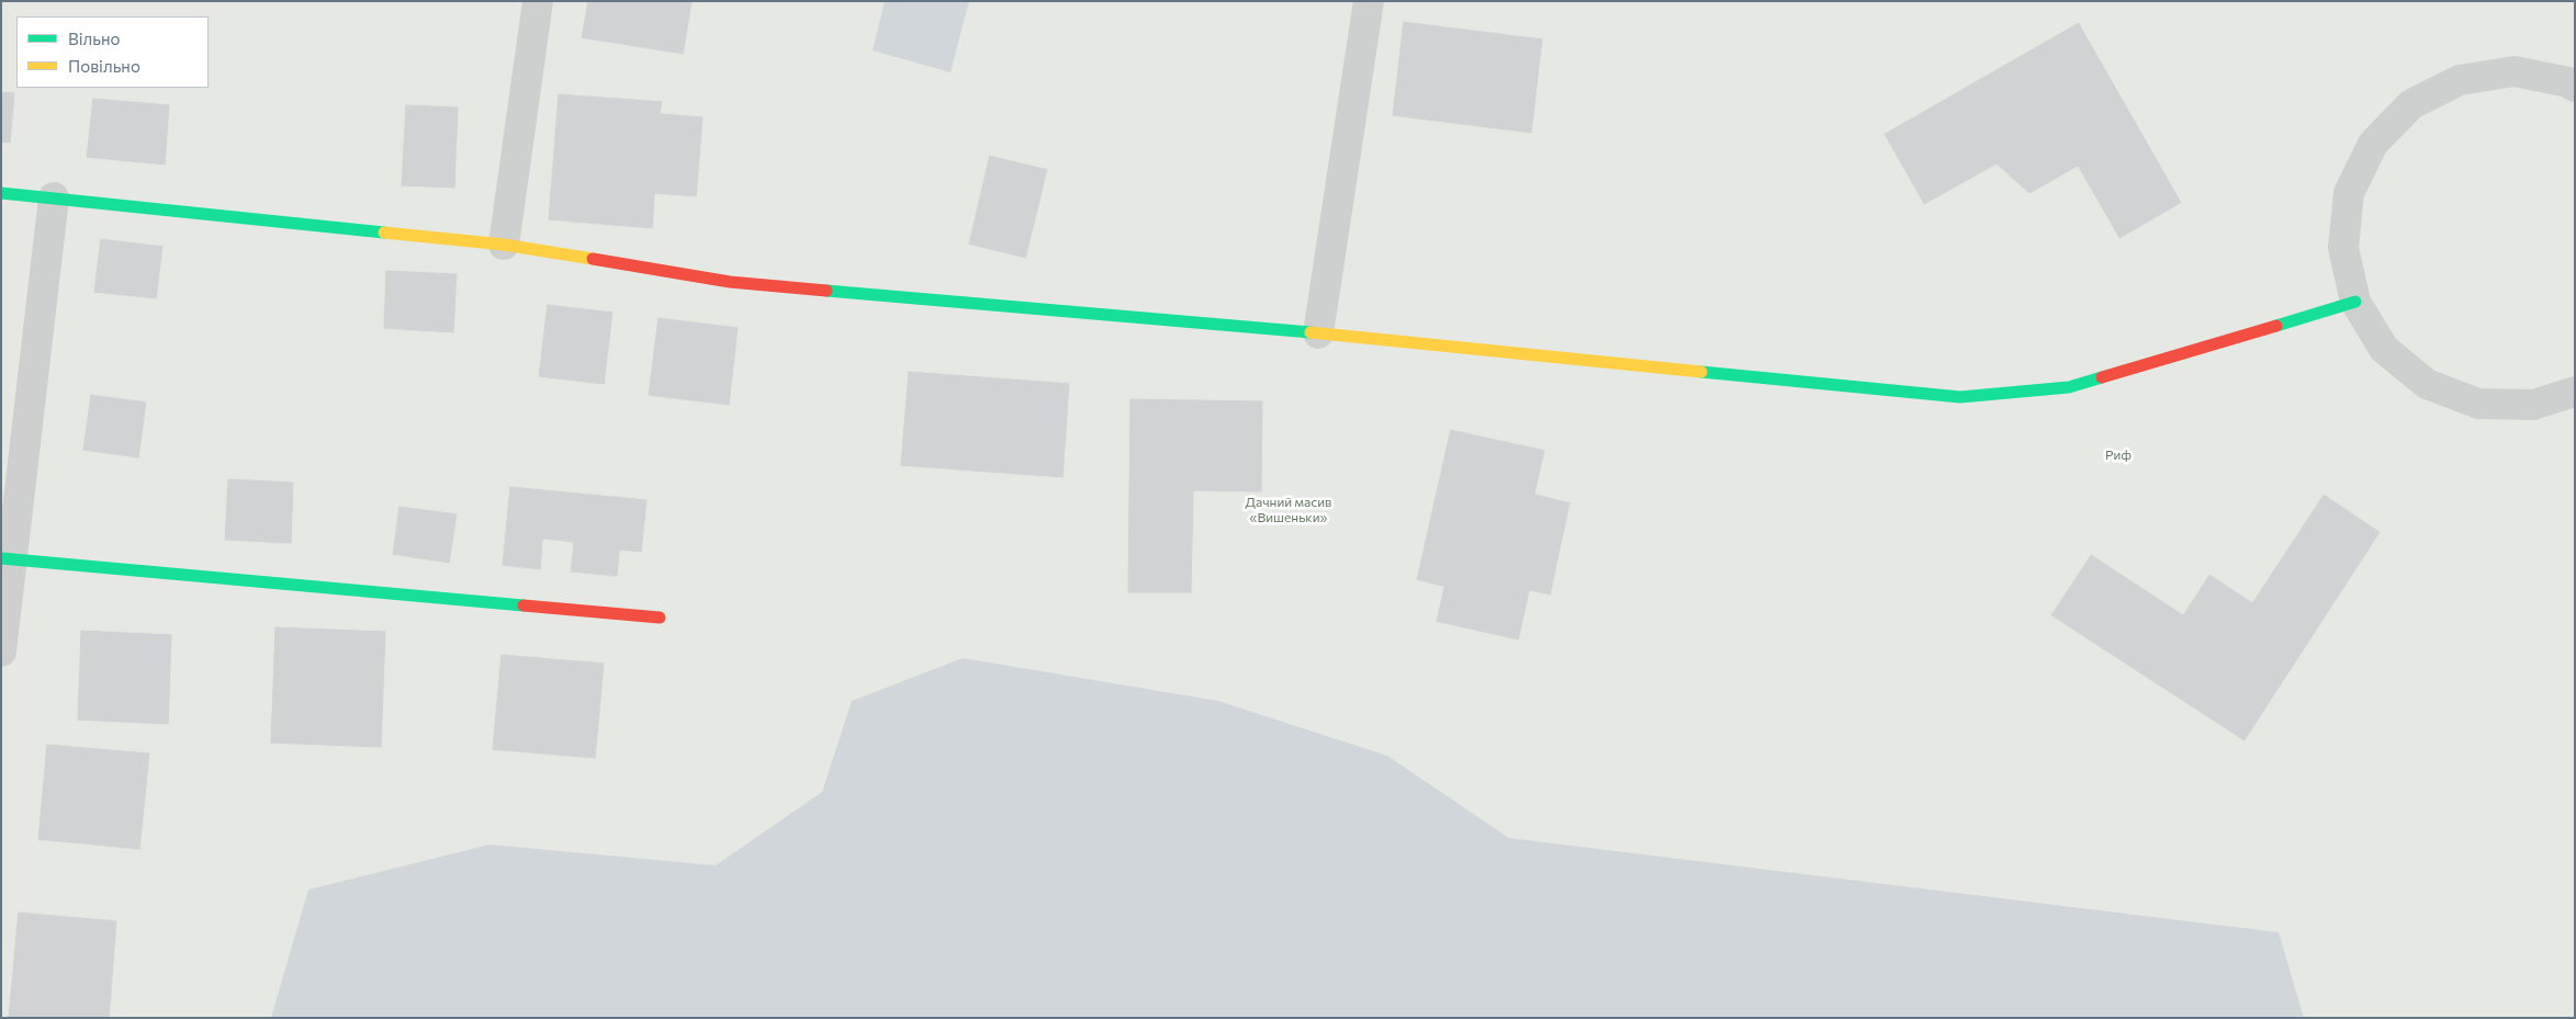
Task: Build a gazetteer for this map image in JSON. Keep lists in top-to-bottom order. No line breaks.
{"parks":["Риф","Дачний масив «Вишеньки»"],"legend":["Вільно","Повільно"]}
